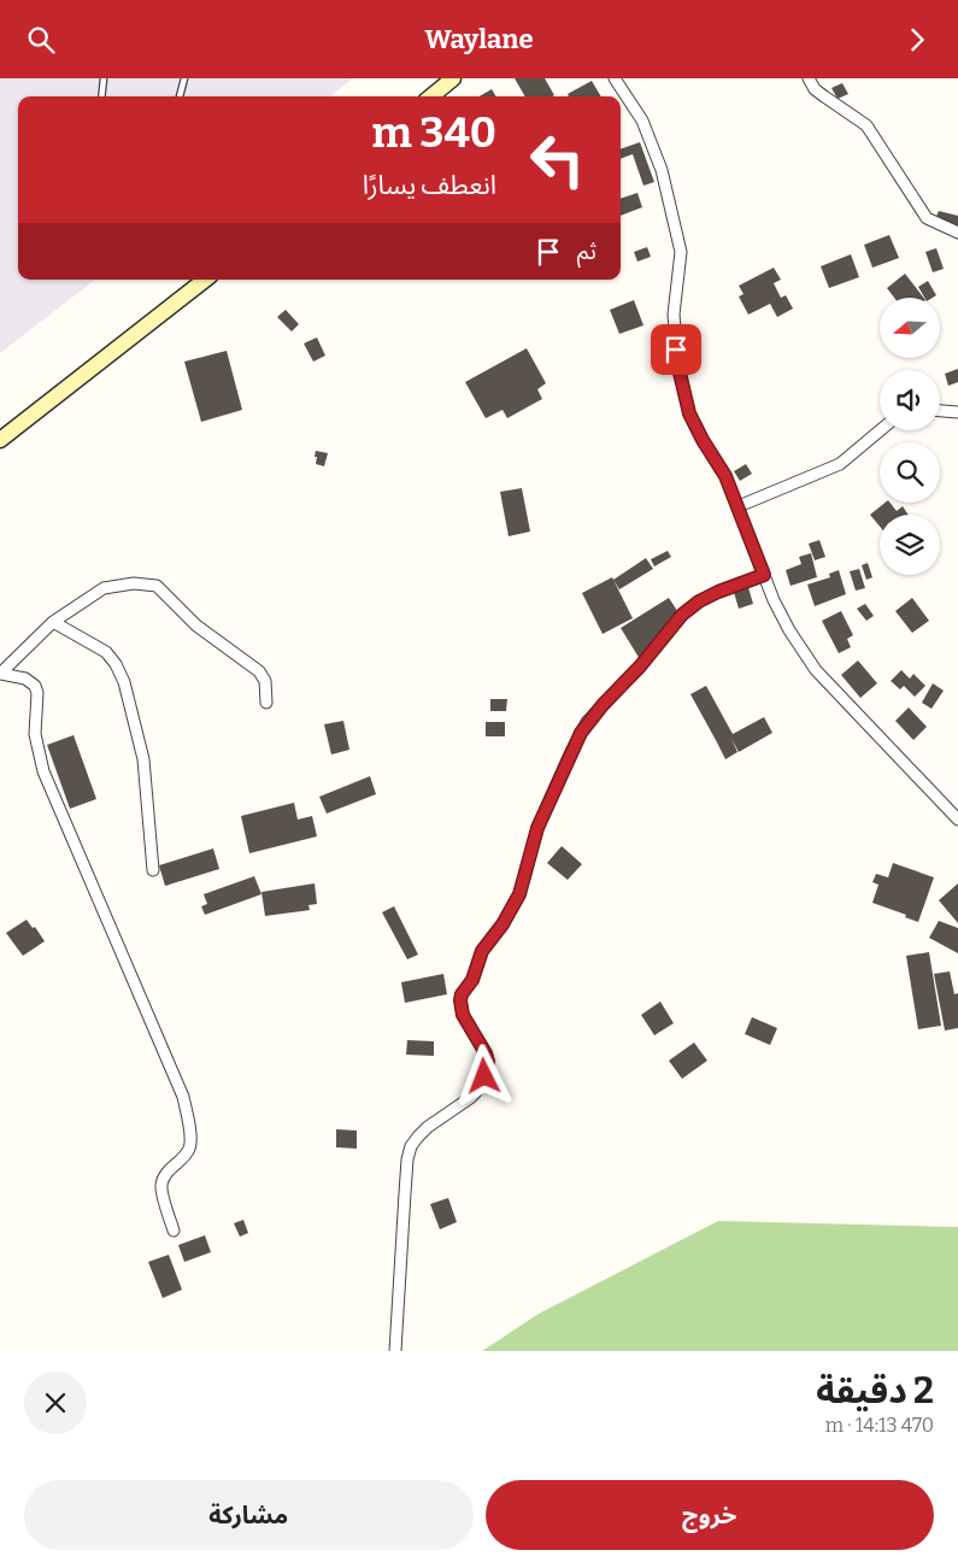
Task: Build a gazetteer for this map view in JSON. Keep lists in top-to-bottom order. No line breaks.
{"north":"left","page":{"header":"Waylane","turn":["340 m","انعطف يسارًا"],"then":"ثم","heading":["2 دقيقة","470 m · 14:13"],"buttons":["خروج","مشاركة"]}}
